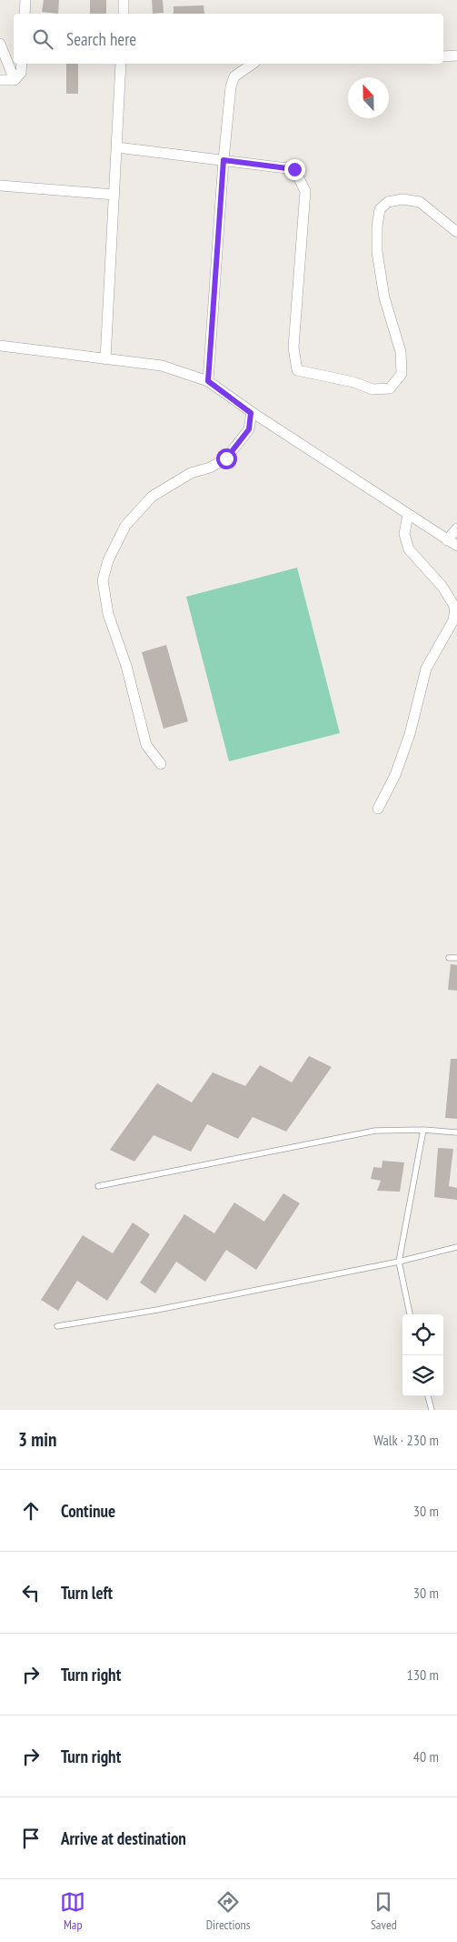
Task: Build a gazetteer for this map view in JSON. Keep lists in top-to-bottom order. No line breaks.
{"north":"top","page":{"search":"Search here","heading":["3 min","Walk · 230 m"],"list":[["Continue","30 m"],["Turn left","30 m"],["Turn right","130 m"],["Turn right","40 m"],"Arrive at destination"],"nav":["Map","Directions","Saved"]}}
